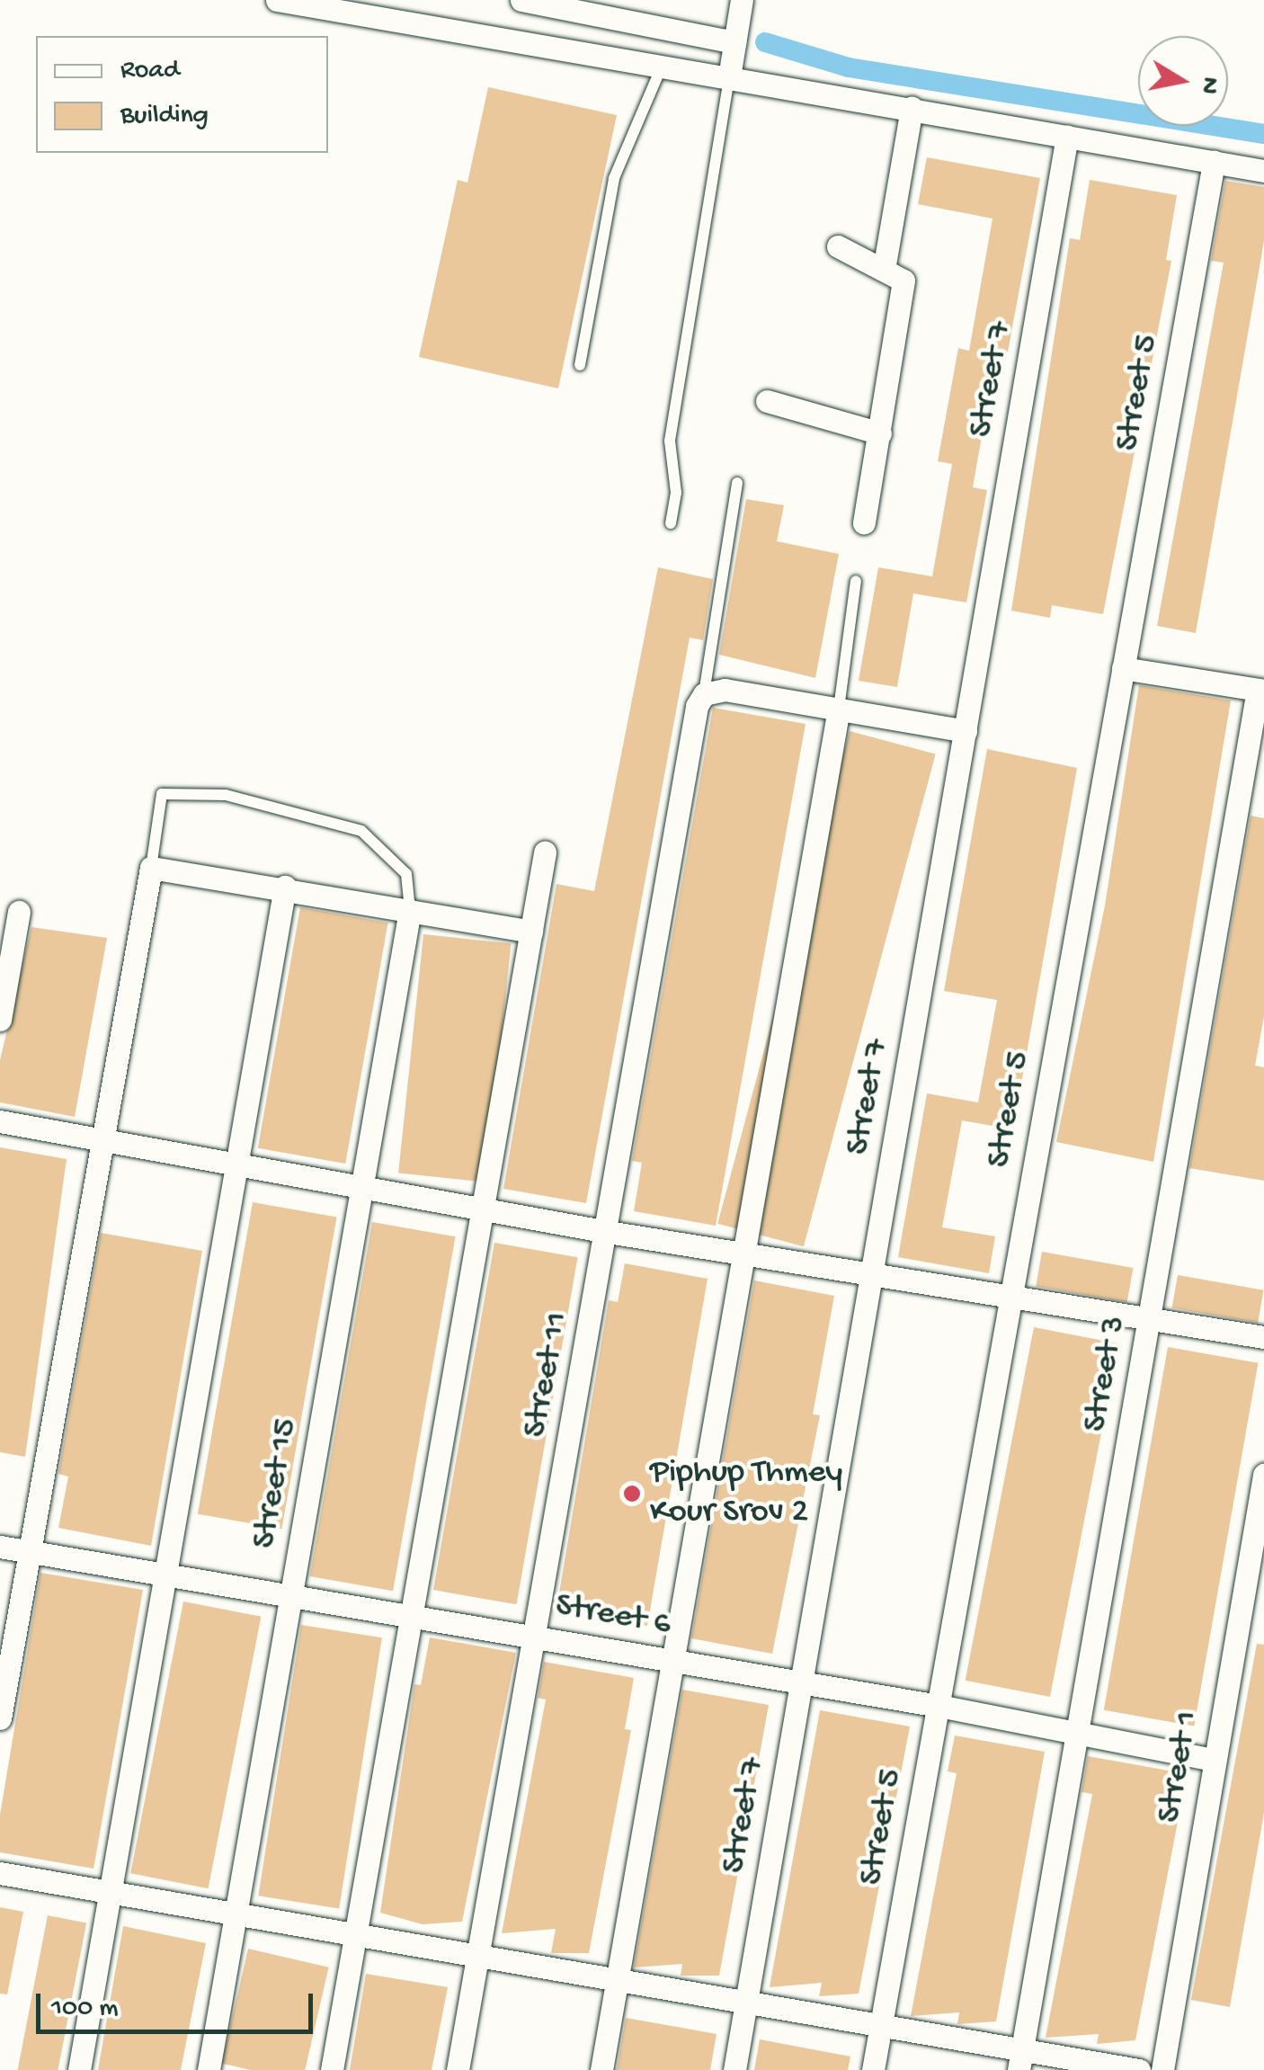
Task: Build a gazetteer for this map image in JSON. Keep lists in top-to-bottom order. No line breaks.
{"streets":{"street":["Street 7","Street 5","Street 3","Street 11","Street 15","Street 6","Street 1"]},"crossings":[["Street 7","Street 6"],["Street 5","Street 6"],["Street 3","Street 6"],["Street 11","Street 6"],["Street 15","Street 6"],["Street 6","Street 1"]],"places":["Piphup Thmey Kour Srov 2"],"legend":["Road","Building"],"scale_bar":"100 m","north":"right"}
